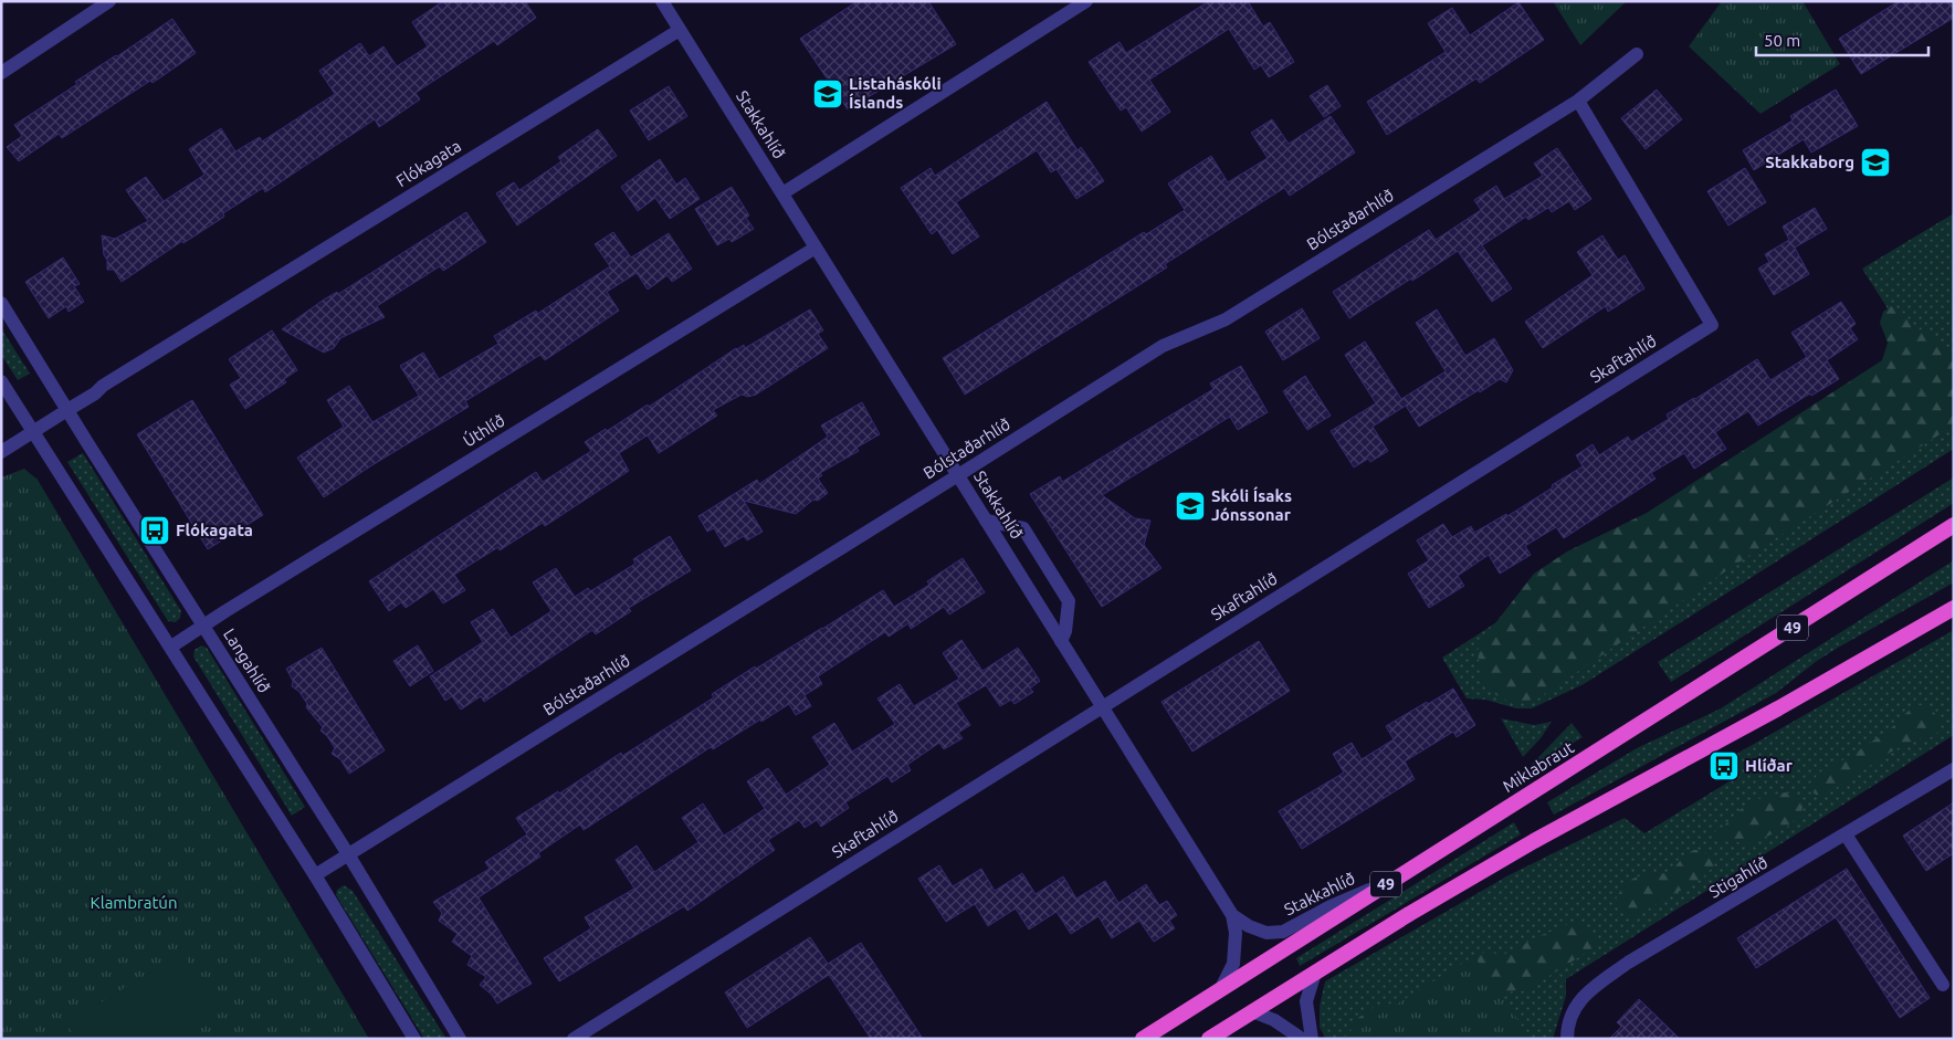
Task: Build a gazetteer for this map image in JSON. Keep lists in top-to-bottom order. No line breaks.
{"streets":{"highway":["49","Miklabraut"],"street":["Stakkahlíð","Flókagata","Bólstaðarhlíð","Skaftahlíð","Úthlíð","Langahlíð","Stigahlíð"]},"crossings":[["Stakkahlíð","Flókagata"],["Stakkahlíð","Bólstaðarhlíð"],["Stakkahlíð","Skaftahlíð"],["Stakkahlíð","Úthlíð"],["Stakkahlíð","Miklabraut"],["Flókagata","Langahlíð"],["Bólstaðarhlíð","Skaftahlíð"],["Bólstaðarhlíð","Langahlíð"],["Úthlíð","Langahlíð"]],"parks":["Klambratún"],"places":{"school or university":["Listaháskóli Íslands","Stakkaborg","Skóli Ísaks Jónssonar"],"bus stop":["Flókagata","Hlíðar"]},"scale_bar":"50 m"}
